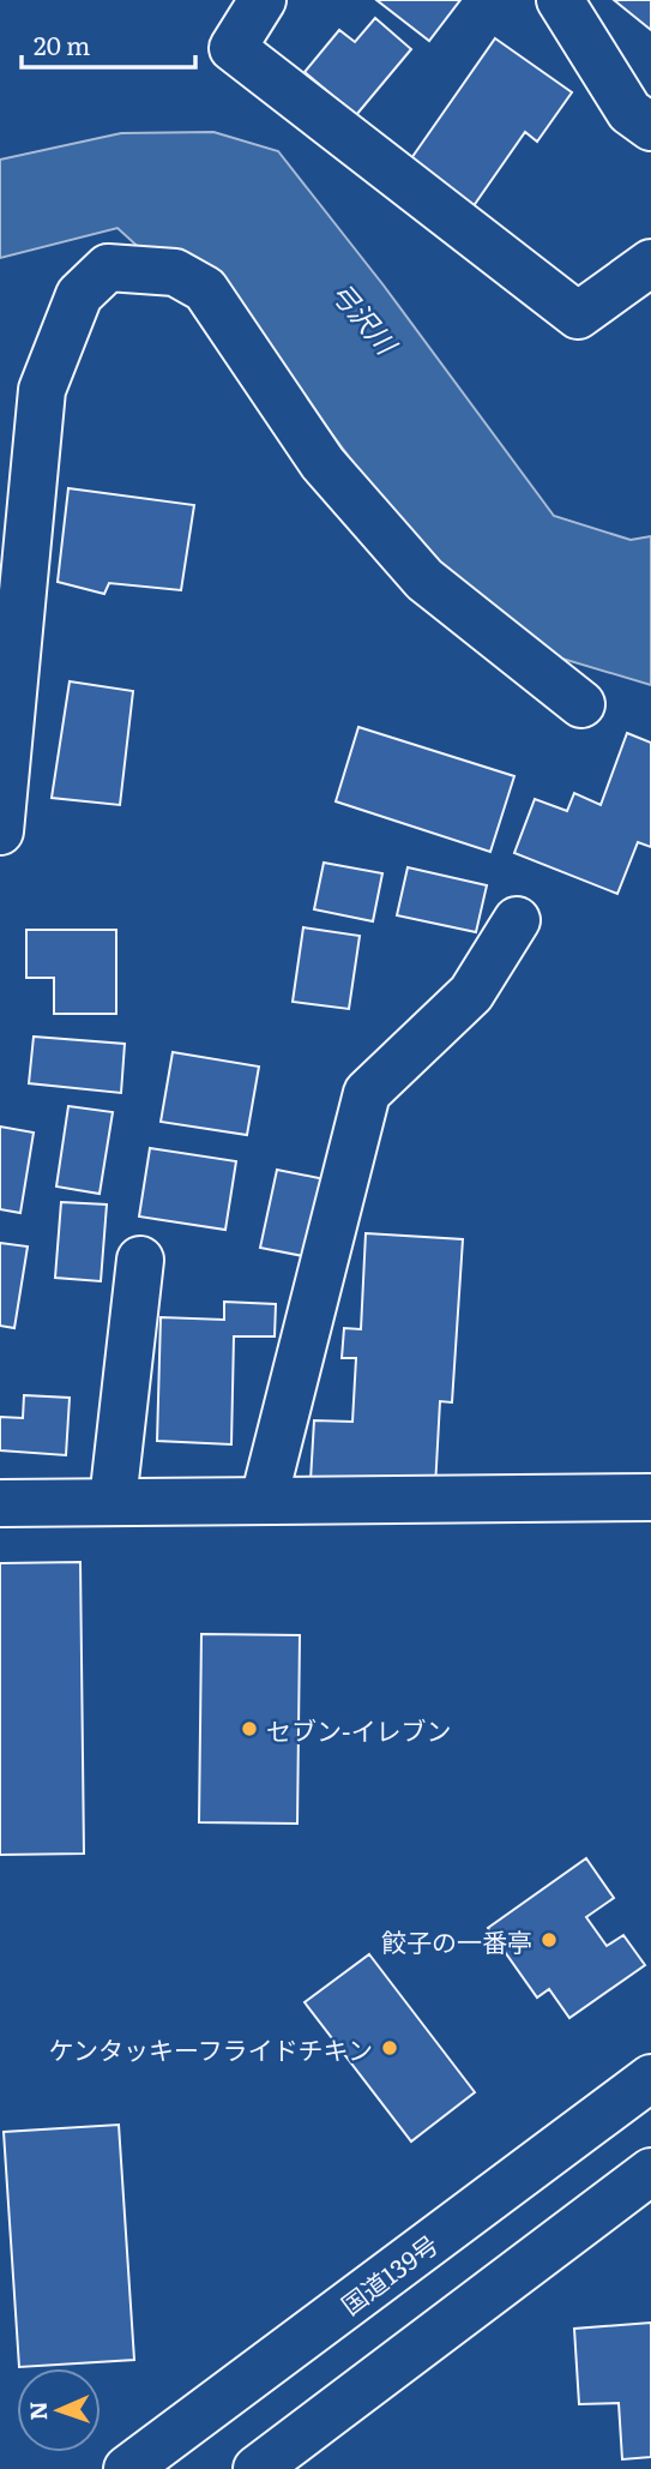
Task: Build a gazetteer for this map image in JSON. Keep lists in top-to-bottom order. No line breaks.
{"streets":{"main road":["国道139号"]},"water":["弓沢川"],"places":["セブン-イレブン","餃子の一番亭","ケンタッキーフライドチキン"],"scale_bar":"20 m","north":"left"}
